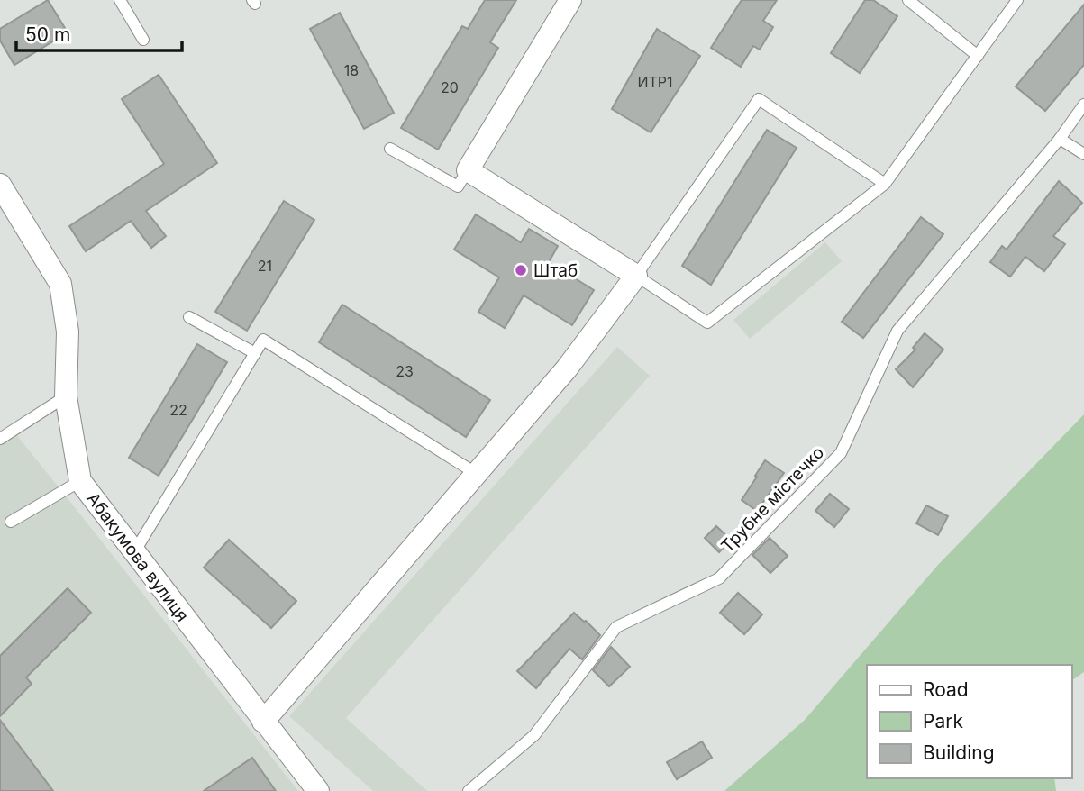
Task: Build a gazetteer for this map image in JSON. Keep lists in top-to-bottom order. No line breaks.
{"streets":{"street":["Абакумова вулиця"],"lane":["Трубне містечко"]},"places":["Штаб"],"house_numbers":["18","ИТР1","20","21","23","22"],"legend":["Road","Park","Building"],"scale_bar":"50 m"}
